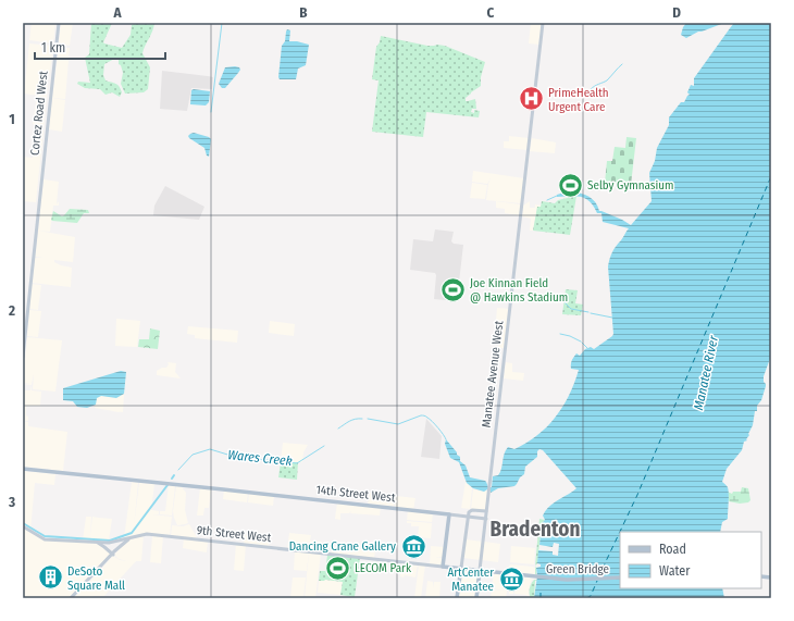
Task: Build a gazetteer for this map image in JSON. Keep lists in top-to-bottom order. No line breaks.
{"streets":{"main road":["Cortez Road West","Manatee Avenue West","14th Street West","9th Street West","Green Bridge"]},"crossings":[["Manatee Avenue West","14th Street West"],["Manatee Avenue West","9th Street West"],["9th Street West","Green Bridge"]],"districts":["Bradenton"],"water":["Manatee River","Wares Creek"],"places":{"hospital":["PrimeHealth Urgent Care"],"sports":["Selby Gymnasium","Joe Kinnan Field @ Hawkins Stadium","LECOM Park"],"museum":["Dancing Crane Gallery","ArtCenter Manatee"],"building":["DeSoto Square Mall"]},"legend":["Road","Water"],"scale_bar":"1 km","grid":{"columns":["A","B","C","D"],"rows":["1","2","3"]}}
